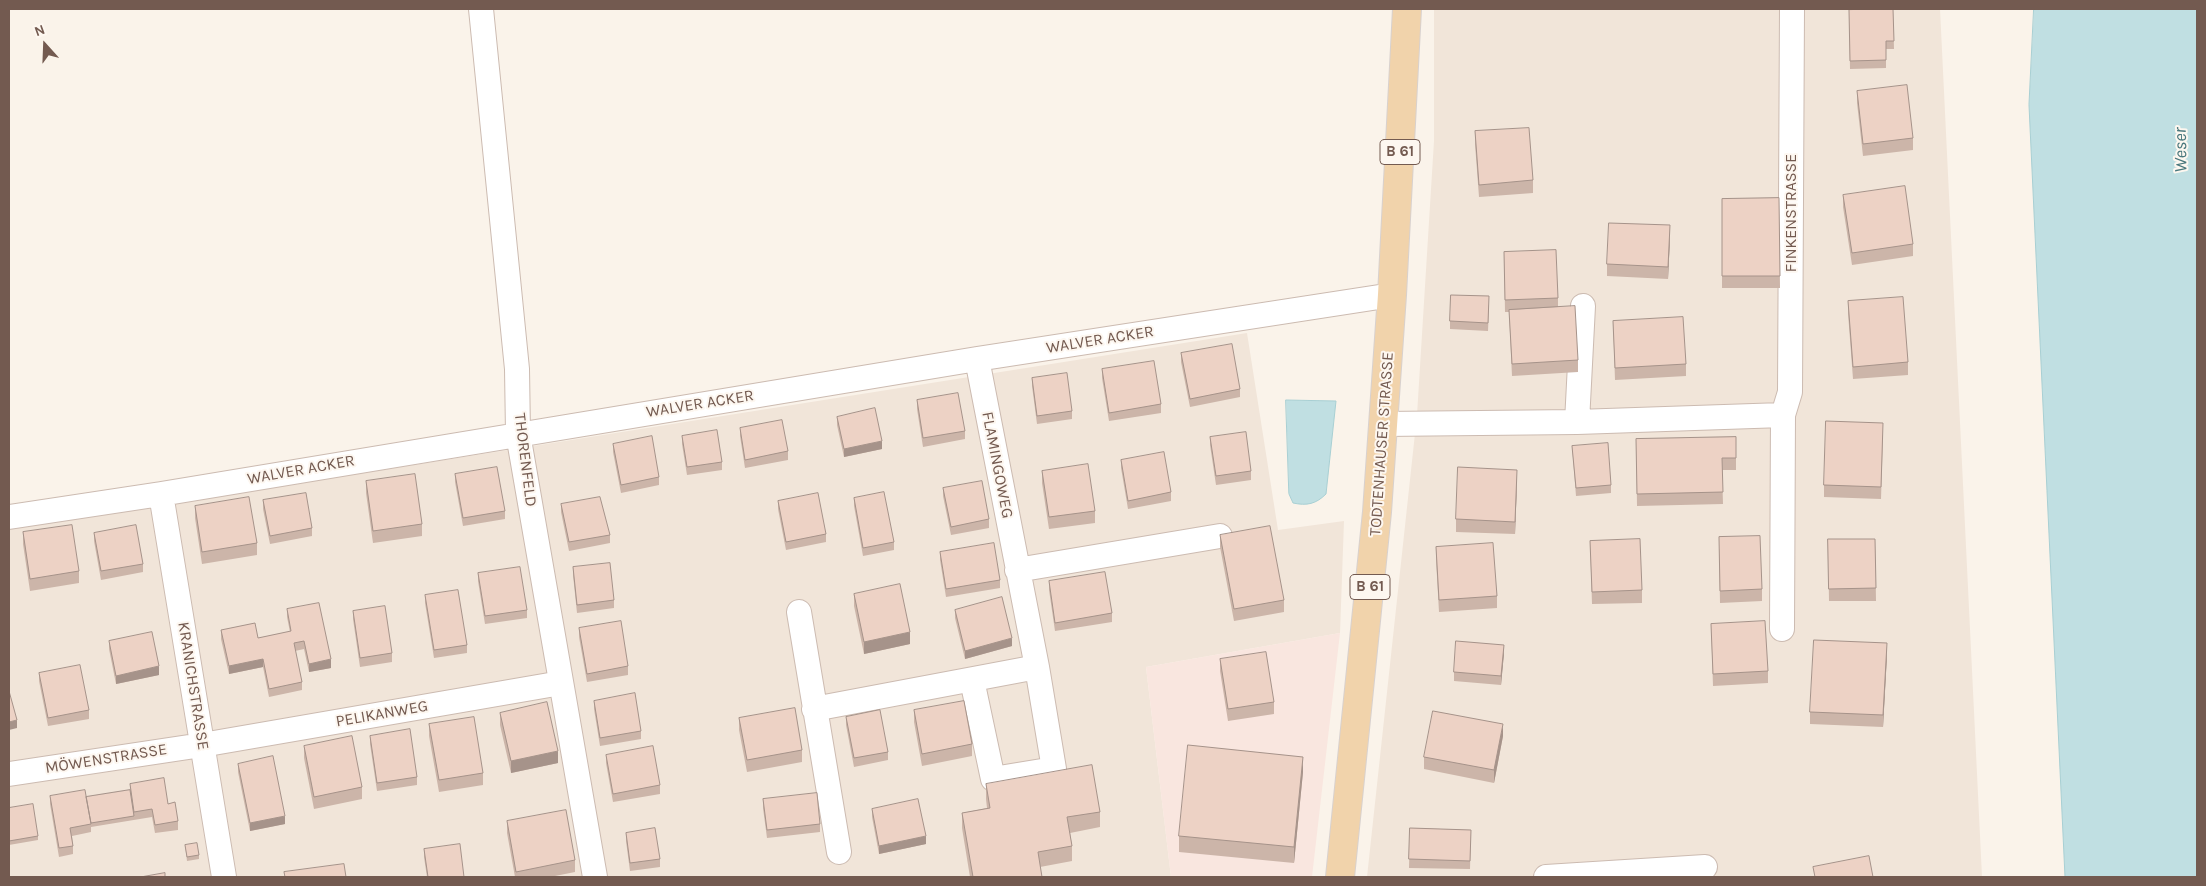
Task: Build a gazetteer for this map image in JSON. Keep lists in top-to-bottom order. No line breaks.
{"streets":{"main road":["B 61","TODTENHAUSER STRASSE"],"street":["FINKENSTRASSE","WALVER ACKER","THORENFELD","FLAMINGOWEG","KRANICHSTRASSE","PELIKANWEG","MÖWENSTRASSE"]},"crossings":[["WALVER ACKER","TODTENHAUSER STRASSE"],["WALVER ACKER","THORENFELD"],["WALVER ACKER","FLAMINGOWEG"],["WALVER ACKER","KRANICHSTRASSE"],["THORENFELD","PELIKANWEG"],["KRANICHSTRASSE","PELIKANWEG"],["KRANICHSTRASSE","MÖWENSTRASSE"],["PELIKANWEG","MÖWENSTRASSE"]],"water":["Weser"],"north":"top"}
